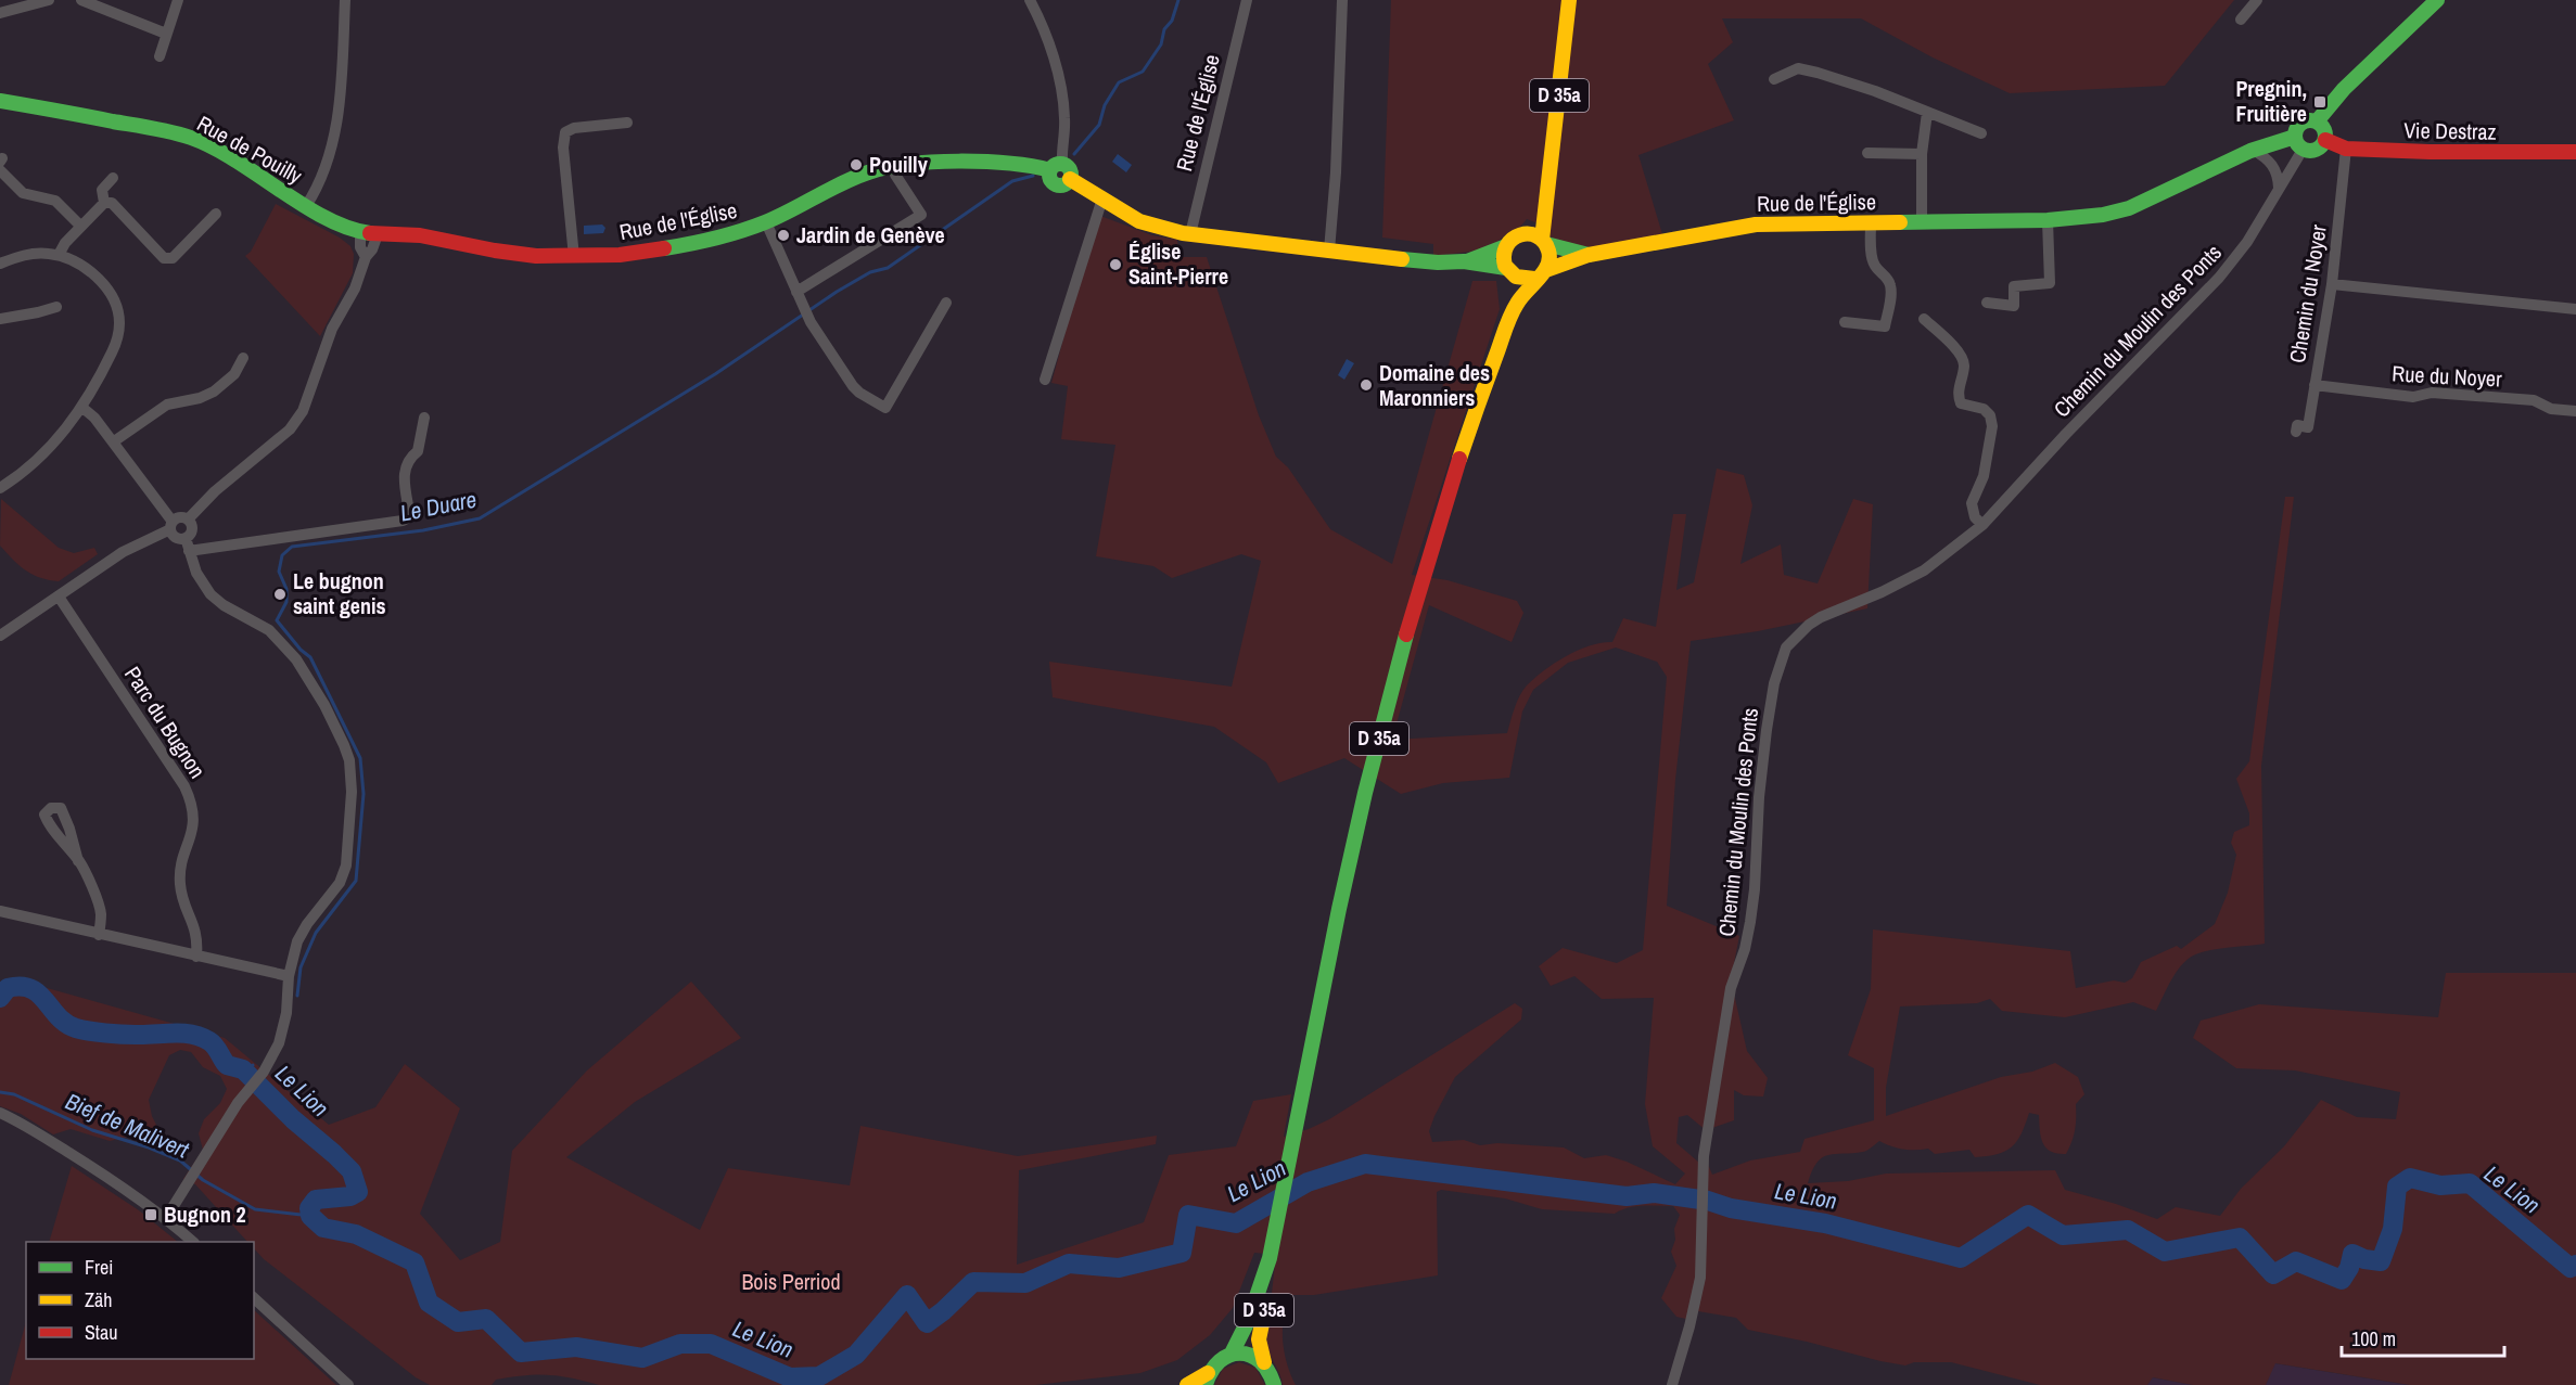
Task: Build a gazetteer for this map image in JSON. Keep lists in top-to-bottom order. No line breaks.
{"streets":{"street":["D 35a","Rue de l'Église","Vie Destraz","Rue de Pouilly","Chemin du Noyer","Chemin du Moulin des Ponts","Rue du Noyer","Parc du Bugnon"]},"crossings":[["D 35a","Rue de l'Église"],["Rue de l'Église","Vie Destraz"],["Rue de l'Église","Rue de Pouilly"],["Rue de l'Église","Chemin du Moulin des Ponts"],["Vie Destraz","Chemin du Noyer"],["Vie Destraz","Chemin du Moulin des Ponts"],["Chemin du Noyer","Rue du Noyer"]],"water":["Le Duare","Le Lion","Bief de Malivert"],"parks":["Bois Perriod"],"places":{"transit":["Pregnin, Fruitière","Bugnon 2"],"other":["Pouilly","Jardin de Genève","Église Saint-Pierre","Domaine des Maronniers","Le bugnon saint genis"]},"legend":["Frei","Zäh","Stau"],"scale_bar":"100 m"}
